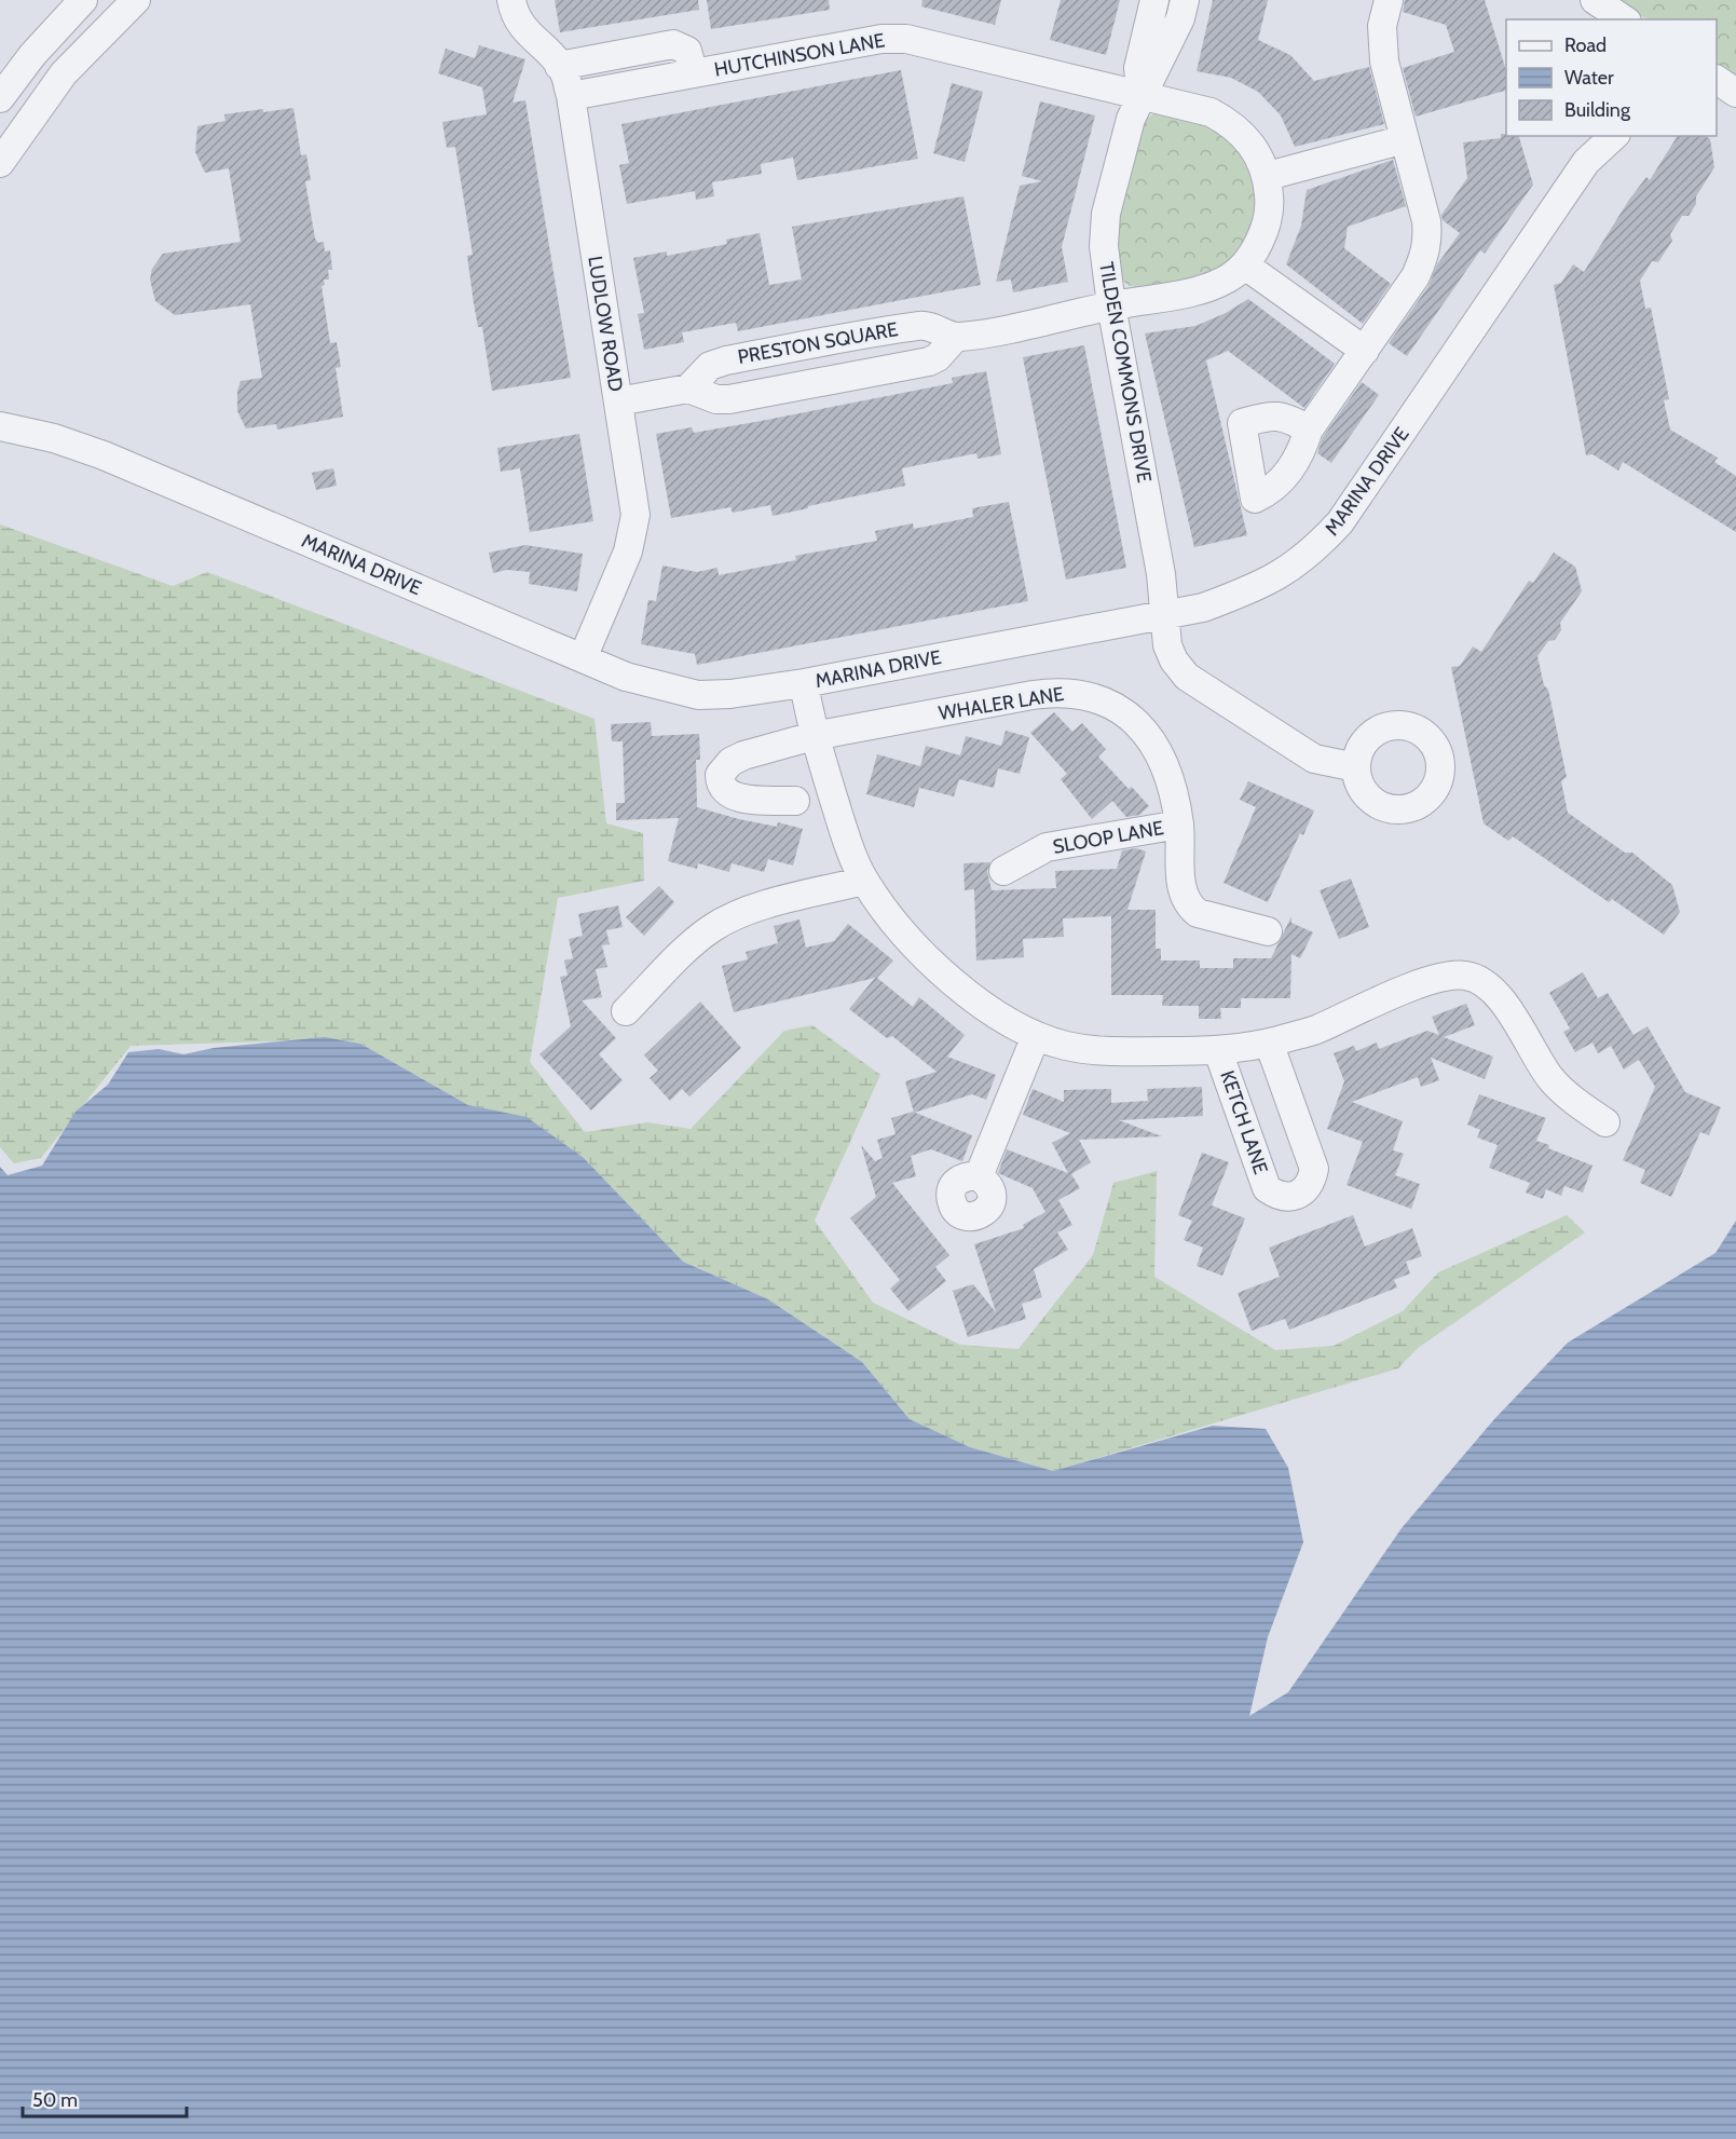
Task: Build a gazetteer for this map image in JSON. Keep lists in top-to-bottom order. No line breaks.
{"streets":{"street":["HUTCHINSON LANE","LUDLOW ROAD","PRESTON SQUARE","TILDEN COMMONS DRIVE","MARINA DRIVE","WHALER LANE","SLOOP LANE","KETCH LANE"]},"crossings":[["HUTCHINSON LANE","LUDLOW ROAD"],["HUTCHINSON LANE","PRESTON SQUARE"],["HUTCHINSON LANE","TILDEN COMMONS DRIVE"],["LUDLOW ROAD","MARINA DRIVE"],["PRESTON SQUARE","TILDEN COMMONS DRIVE"],["TILDEN COMMONS DRIVE","MARINA DRIVE"],["WHALER LANE","SLOOP LANE"]],"legend":["Road","Water","Building"],"scale_bar":"50 m"}
